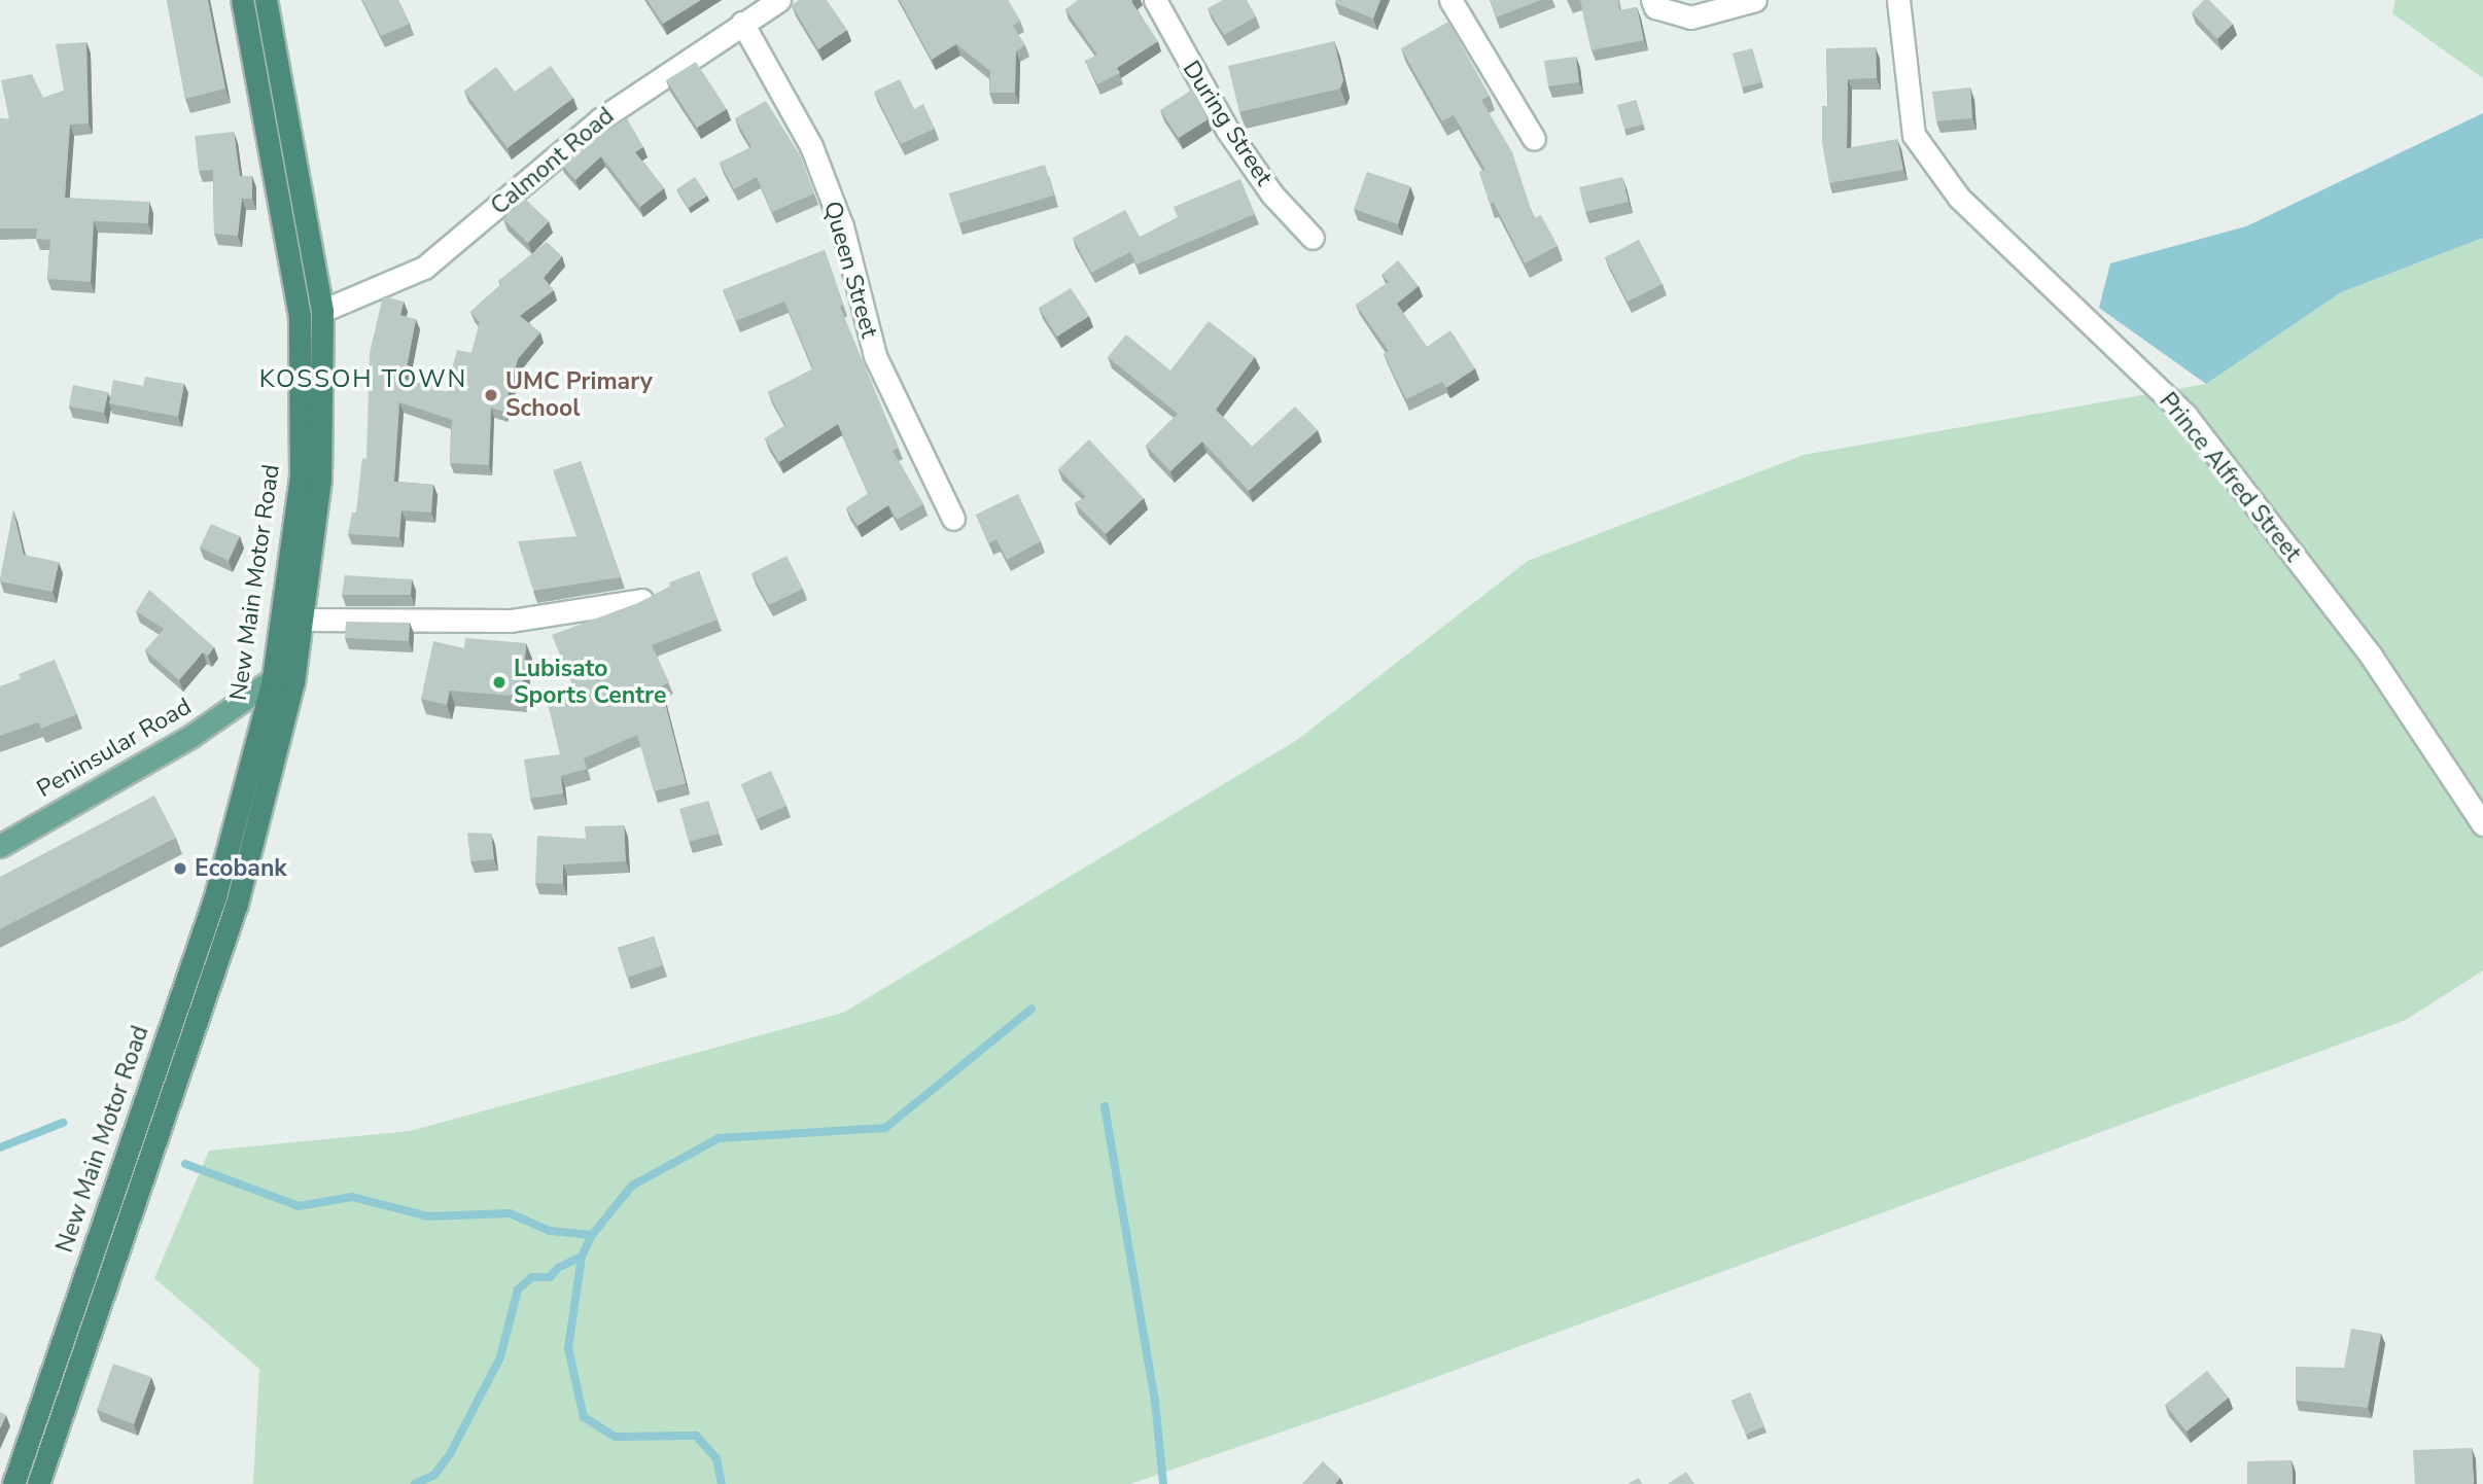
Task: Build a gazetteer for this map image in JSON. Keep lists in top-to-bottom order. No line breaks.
{"streets":{"highway":["New Main Motor Road"],"main road":["Peninsular Road"],"street":["During Street","Calmont Road","Queen Street","Prince Alfred Street"]},"crossings":[["Calmont Road","Queen Street"],["Calmont Road","New Main Motor Road"],["New Main Motor Road","Peninsular Road"]],"districts":["KOSSOH TOWN"],"places":["UMC Primary School","Lubisato Sports Centre","Ecobank"]}
